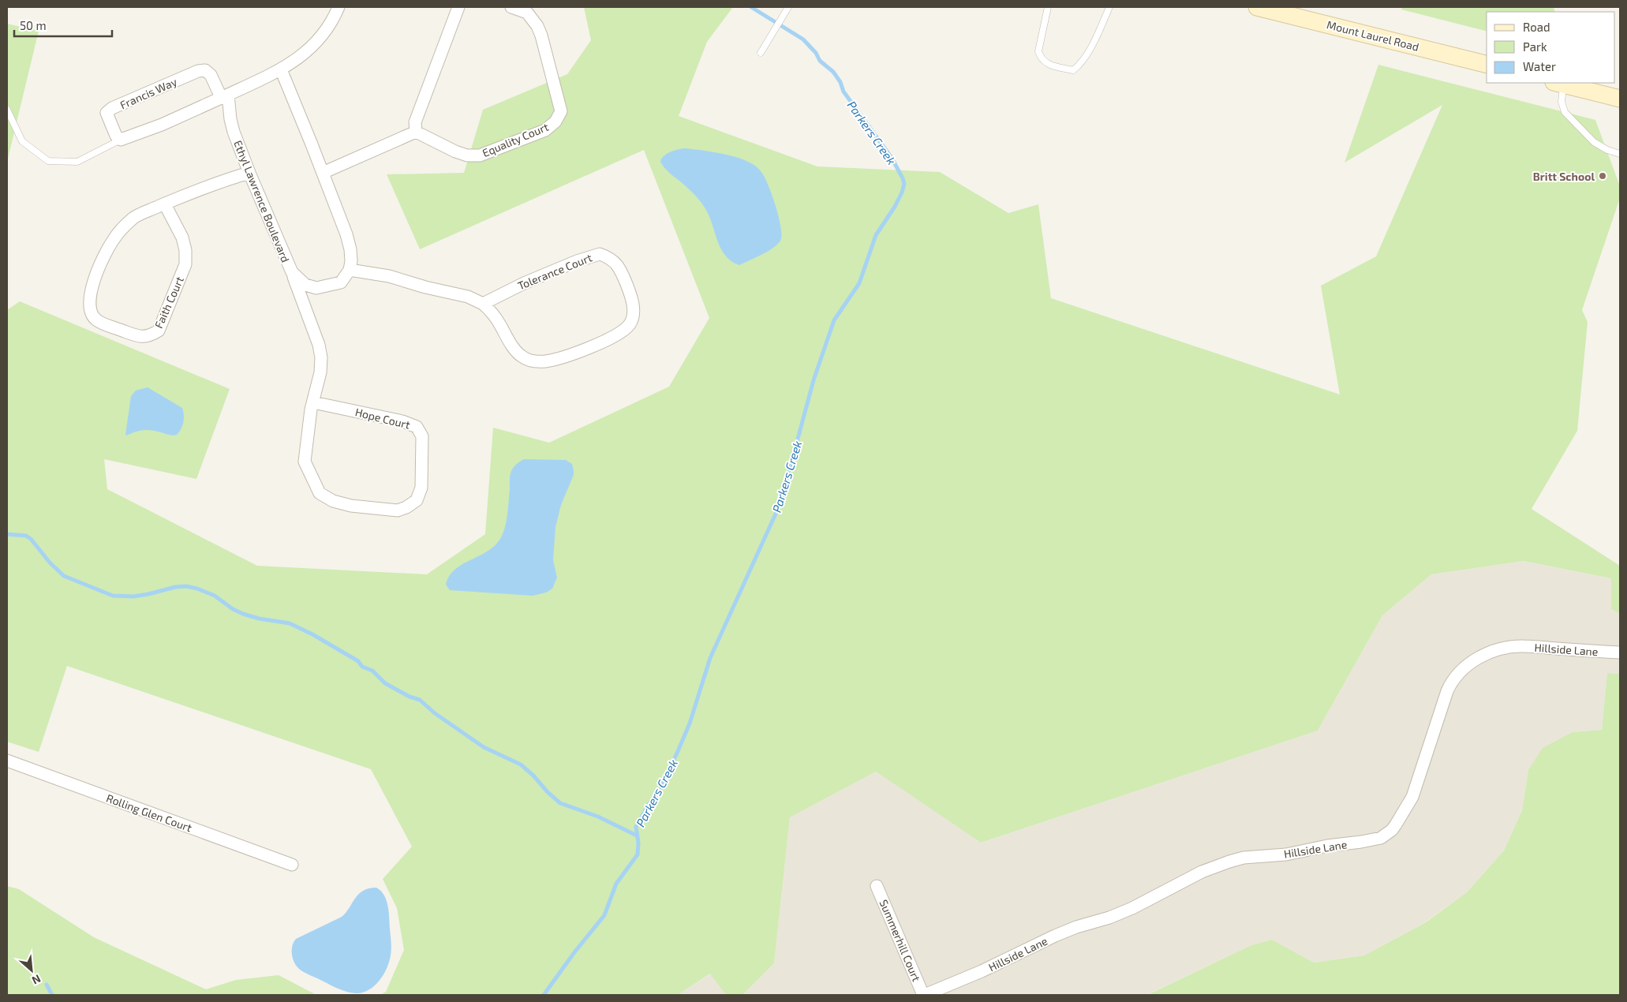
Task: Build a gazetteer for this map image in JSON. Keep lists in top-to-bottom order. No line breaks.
{"streets":{"main road":["Mount Laurel Road"],"street":["Francis Way","Equality Court","Ethyl Lawrence Boulevard","Tolerance Court","Faith Court","Hope Court","Hillside Lane","Rolling Glen Court","Summerhill Court"]},"crossings":[["Francis Way","Ethyl Lawrence Boulevard"],["Ethyl Lawrence Boulevard","Tolerance Court"],["Ethyl Lawrence Boulevard","Faith Court"],["Ethyl Lawrence Boulevard","Hope Court"],["Hillside Lane","Summerhill Court"]],"water":["Parkers Creek"],"places":["Britt School"],"legend":["Road","Park","Water"],"scale_bar":"50 m","north":"bottom right"}
